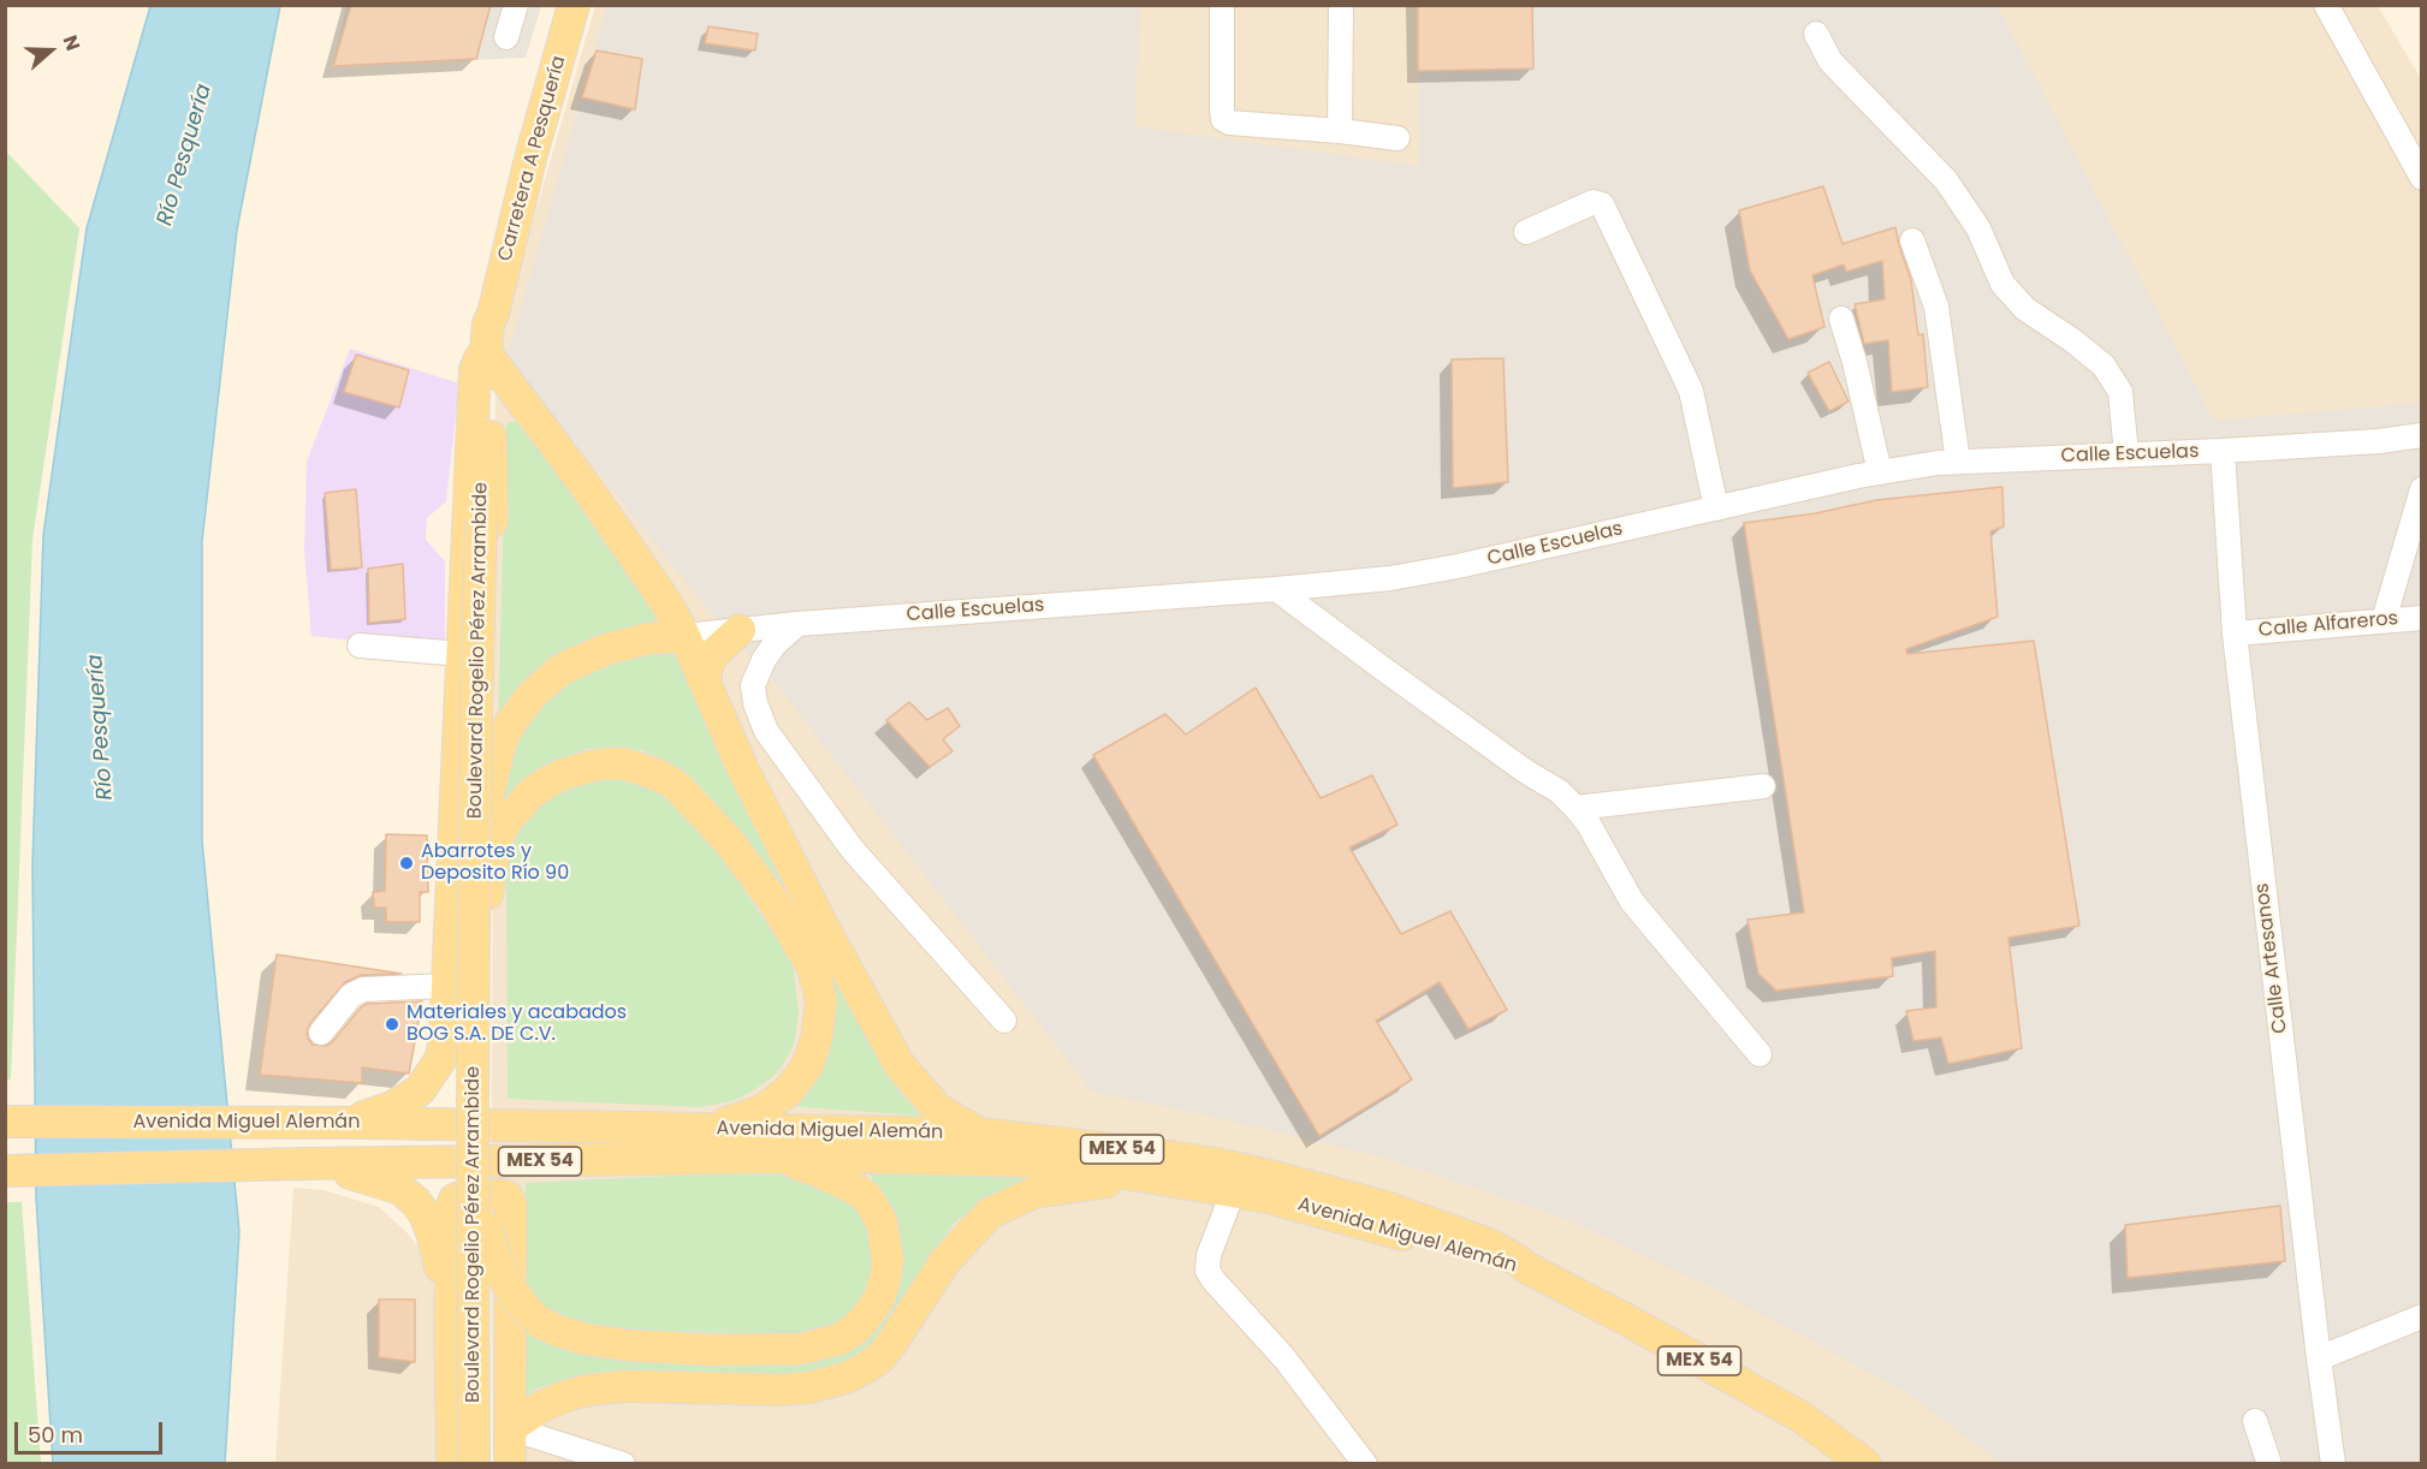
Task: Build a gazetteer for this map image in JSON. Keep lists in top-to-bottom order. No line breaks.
{"streets":{"main road":["Carretera A Pesquería","Boulevard Rogelio Pérez Arrambide","Avenida Miguel Alemán","MEX 54"],"street":["Calle Escuelas","Calle Alfareros","Calle Artesanos"]},"crossings":[["Carretera A Pesquería","Boulevard Rogelio Pérez Arrambide"],["Calle Escuelas","Calle Artesanos"],["Calle Alfareros","Calle Artesanos"],["Boulevard Rogelio Pérez Arrambide","Avenida Miguel Alemán"]],"water":["Río Pesquería"],"places":["Abarrotes y Deposito Río 90","Materiales y acabados BOG S.A. DE C.V."],"scale_bar":"50 m","north":"right"}
